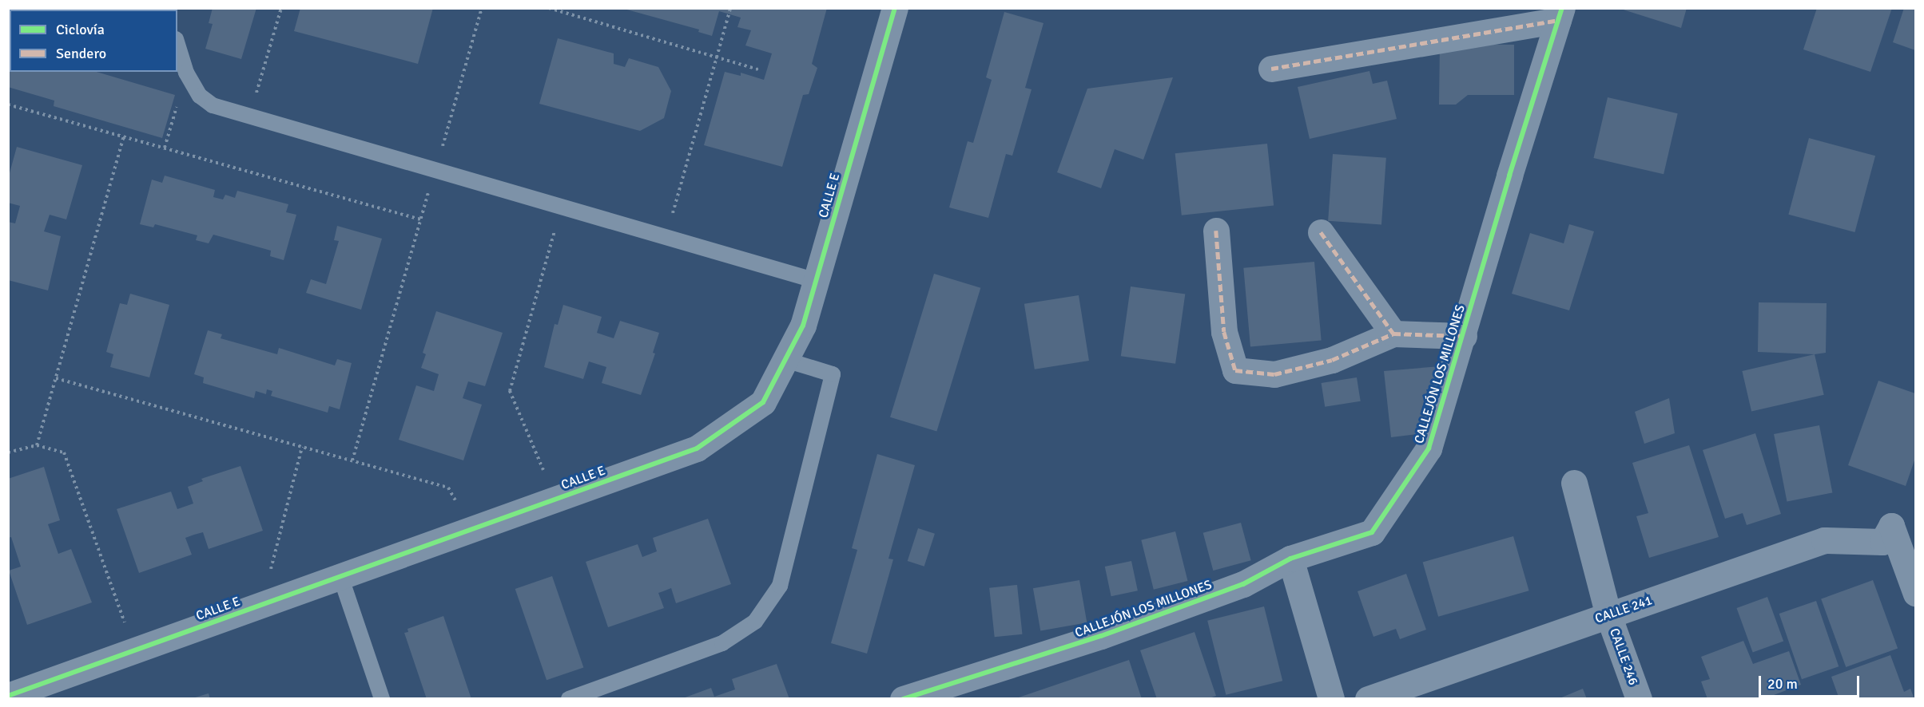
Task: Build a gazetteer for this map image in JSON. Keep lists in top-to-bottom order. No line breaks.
{"streets":{"street":["CALLE E","CALLEJÓN LOS MILLONES","CALLE 241","CALLE 246"]},"crossings":[["CALLE 241","CALLE 246"]],"legend":["Ciclovía","Sendero"],"scale_bar":"20 m"}
